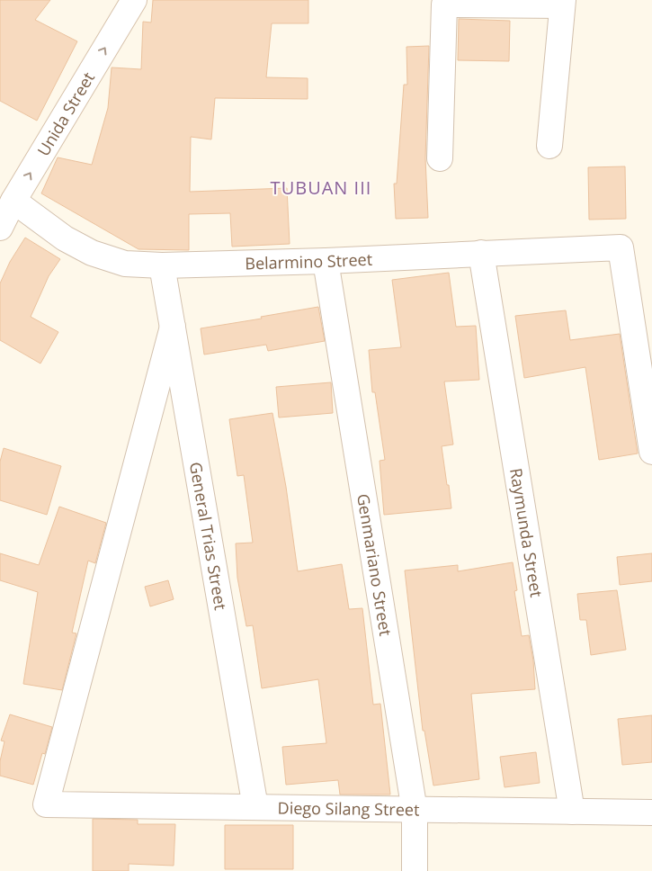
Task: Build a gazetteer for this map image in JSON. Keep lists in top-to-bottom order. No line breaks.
{"streets":{"street":["Unida Street","Belarmino Street","Raymunda Street","General Trias Street","Genmariano Street","Diego Silang Street"]},"crossings":[["Unida Street","Belarmino Street"],["Belarmino Street","Raymunda Street"],["Belarmino Street","General Trias Street"],["Belarmino Street","Genmariano Street"],["Raymunda Street","Diego Silang Street"],["General Trias Street","Diego Silang Street"],["Genmariano Street","Diego Silang Street"]],"one_way":["Unida Street"],"districts":["TUBUAN III"]}
